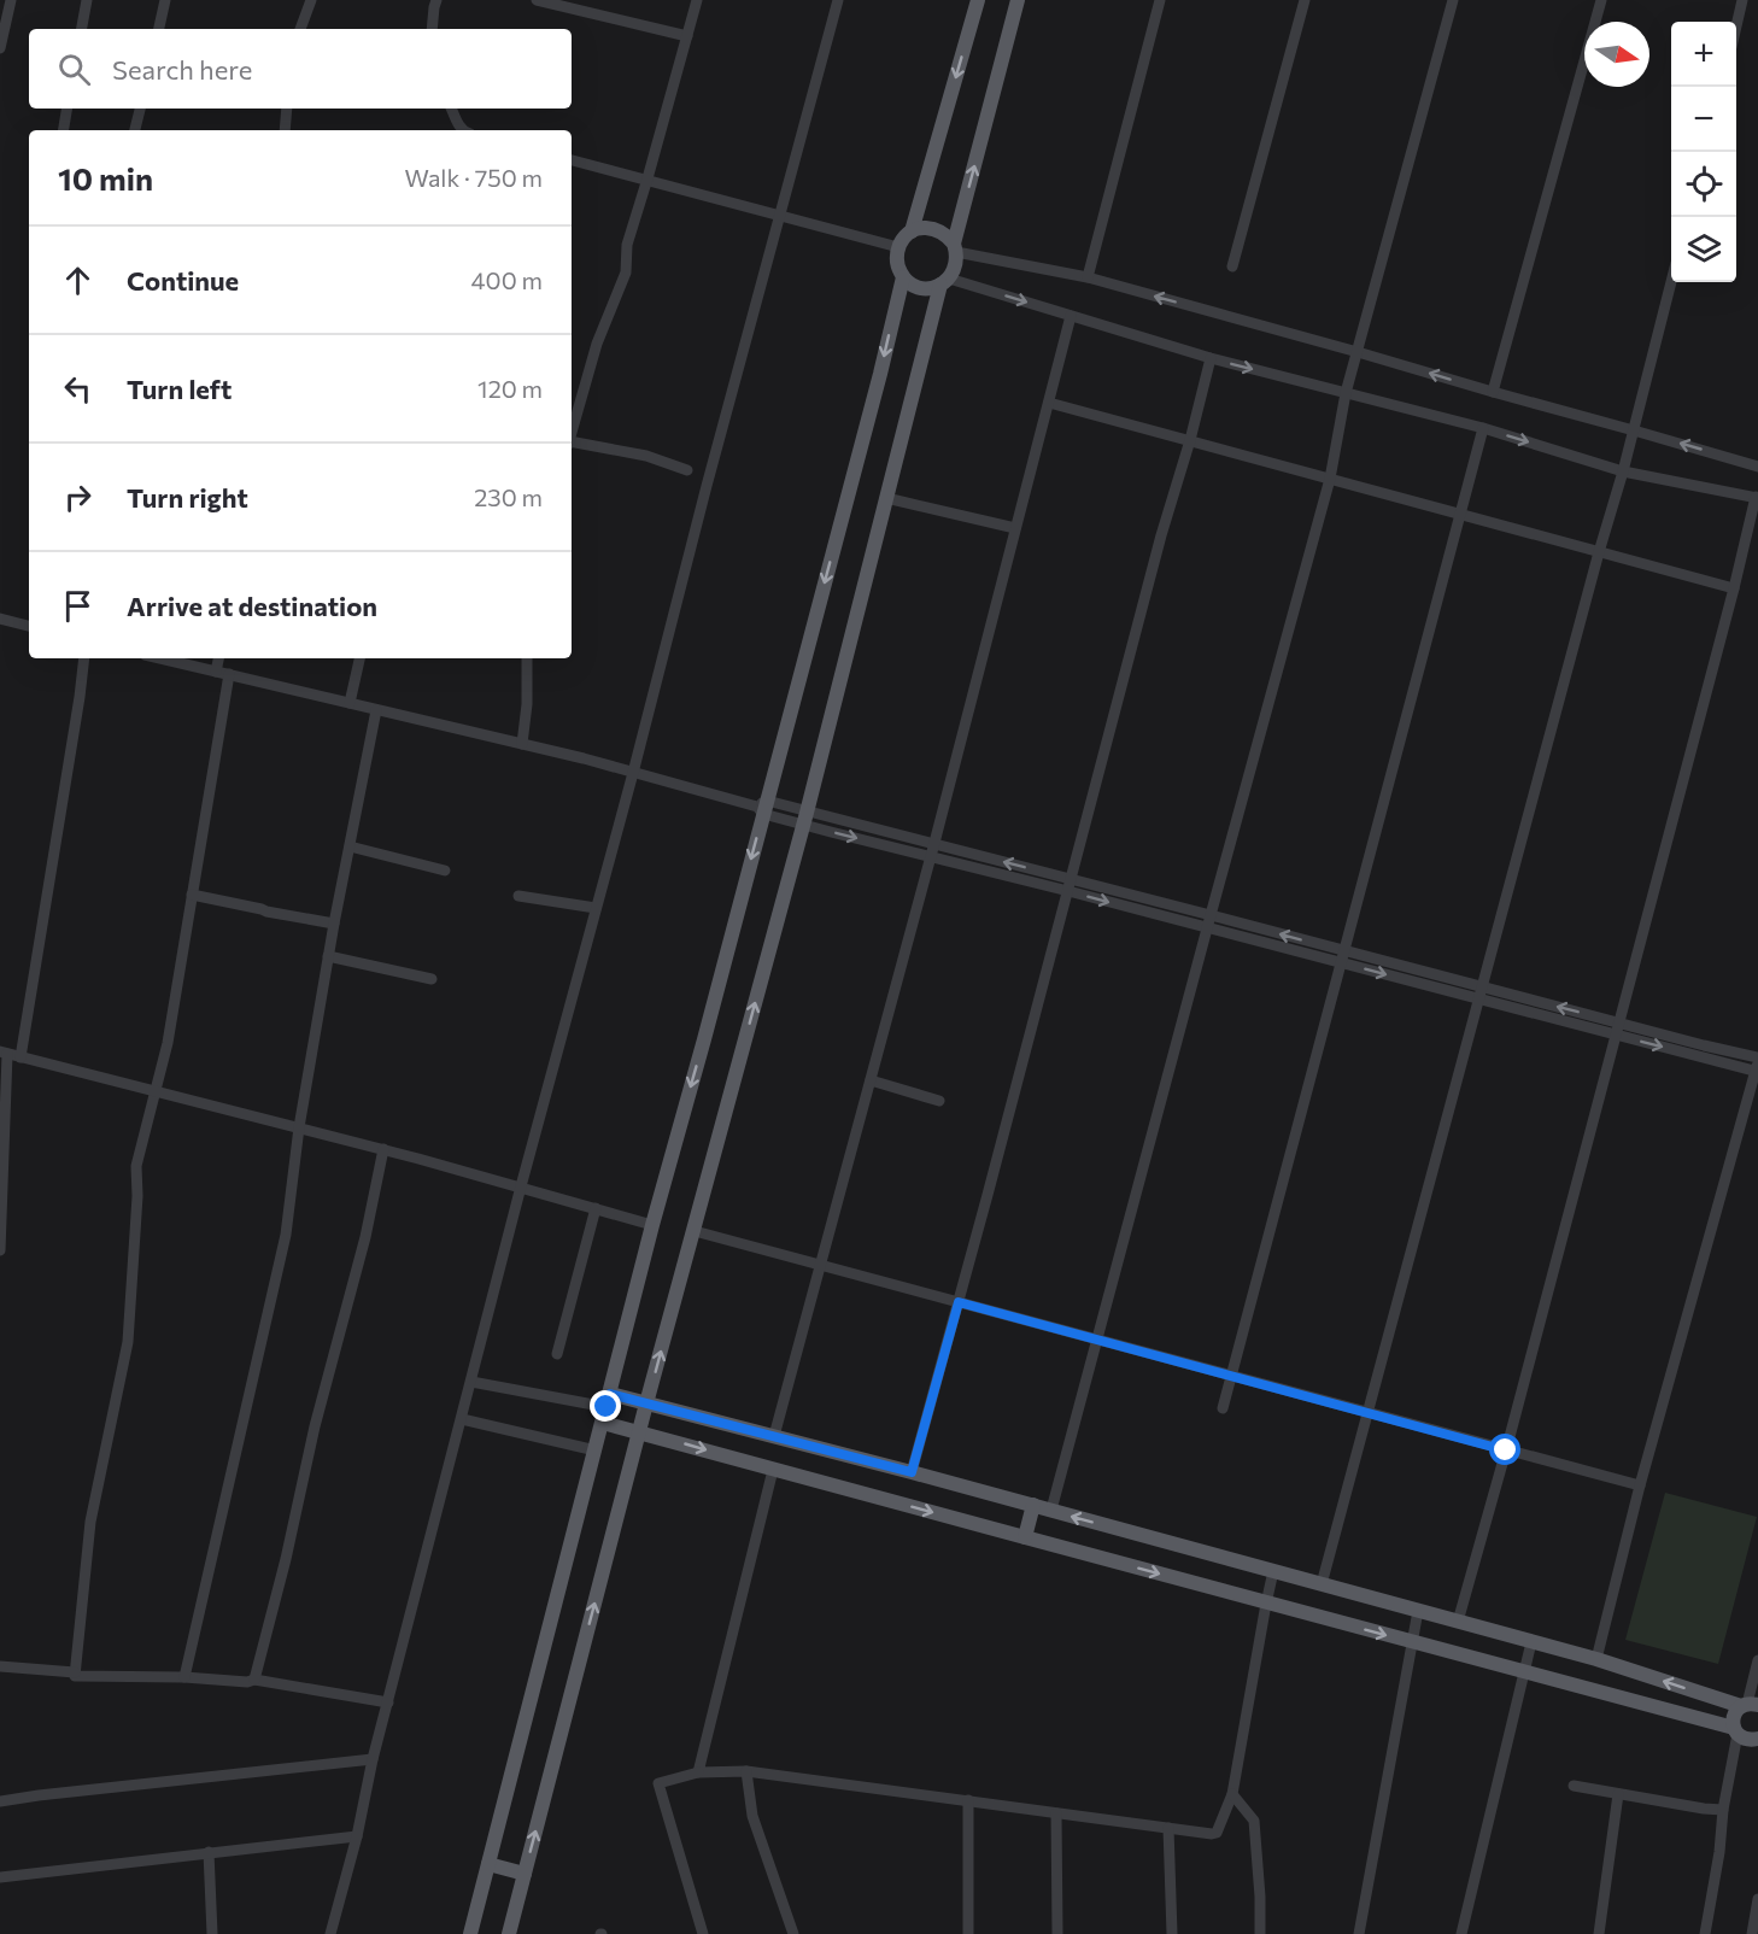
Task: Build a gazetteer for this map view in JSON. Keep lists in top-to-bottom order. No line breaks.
{"north":"right","page":{"map_buttons":["+","−"],"search":"Search here","heading":["10 min","Walk · 750 m"],"list":[["Continue","400 m"],["Turn left","120 m"],["Turn right","230 m"],"Arrive at destination"]}}
